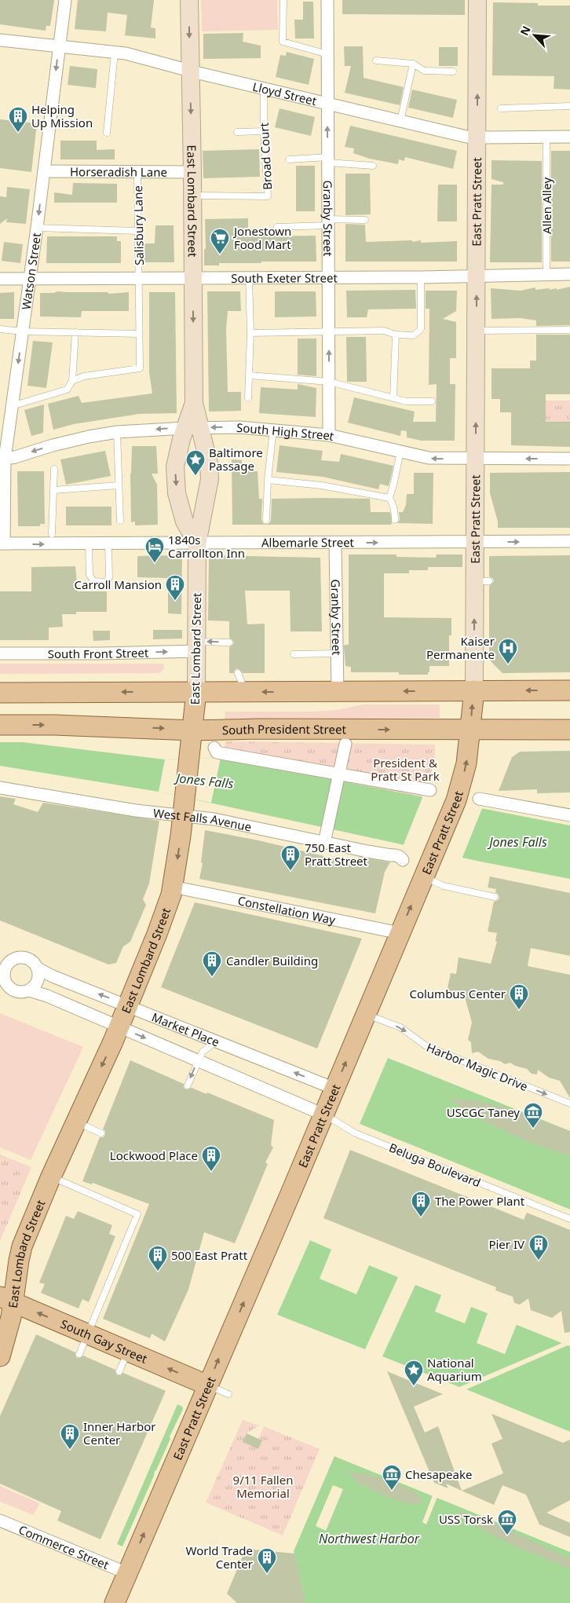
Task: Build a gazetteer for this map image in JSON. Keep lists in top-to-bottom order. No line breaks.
{"streets":{"main road":["East Pratt Street","East Lombard Street","South President Street","South Gay Street"],"street":["Lloyd Street","Horseradish Lane","Granby Street","Watson Street","South Exeter Street","South High Street","Albemarle Street","South Front Street","West Falls Avenue","Constellation Way","Market Place","Commerce Street"],"lane":["Broad Court","Allen Alley","Salisbury Lane","Harbor Magic Drive","Beluga Boulevard"]},"crossings":[["Lloyd Street","Broad Court"],["Lloyd Street","East Pratt Street"],["Lloyd Street","East Lombard Street"],["Lloyd Street","Allen Alley"],["Lloyd Street","Granby Street"],["Lloyd Street","Watson Street"],["Broad Court","East Lombard Street"],["Horseradish Lane","East Lombard Street"],["Horseradish Lane","Salisbury Lane"],["Horseradish Lane","Watson Street"],["East Pratt Street","South Exeter Street"],["East Pratt Street","South High Street"],["East Pratt Street","Albemarle Street"],["East Pratt Street","South President Street"],["East Pratt Street","Constellation Way"],["East Pratt Street","Market Place"],["East Pratt Street","Harbor Magic Drive"],["East Pratt Street","Beluga Boulevard"],["East Pratt Street","South Gay Street"],["East Pratt Street","Commerce Street"],["East Lombard Street","South Exeter Street"],["East Lombard Street","South High Street"],["East Lombard Street","Albemarle Street"],["East Lombard Street","South Front Street"],["East Lombard Street","South President Street"],["East Lombard Street","West Falls Avenue"],["East Lombard Street","Constellation Way"],["East Lombard Street","Market Place"],["East Lombard Street","South Gay Street"],["Allen Alley","South Exeter Street"],["Granby Street","South Exeter Street"],["Granby Street","South High Street"],["Granby Street","Albemarle Street"],["Salisbury Lane","South Exeter Street"],["Watson Street","South Exeter Street"],["Watson Street","South High Street"],["Watson Street","Albemarle Street"],["Market Place","Beluga Boulevard"]],"one_way":["East Pratt Street","East Lombard Street","Watson Street","South High Street","Albemarle Street","South Front Street","Harbor Magic Drive","South Gay Street"],"water":["Jones Falls","Northwest Harbor"],"parks":["President & Pratt St Park","9/11 Fallen Memorial"],"places":{"building":["Helping Up Mission","Carroll Mansion","750 East Pratt Street","Candler Building","Columbus Center","Lockwood Place","The Power Plant","Pier IV","500 East Pratt","Inner Harbor Center","World Trade Center"],"supermarket":["Jonestown Food Mart"],"place":["Baltimore Passage","National Aquarium"],"hotel":["1840s Carrollton Inn"],"hospital":["Kaiser Permanente"],"museum":["USCGC Taney","Chesapeake","USS Torsk"]},"north":"top left"}
